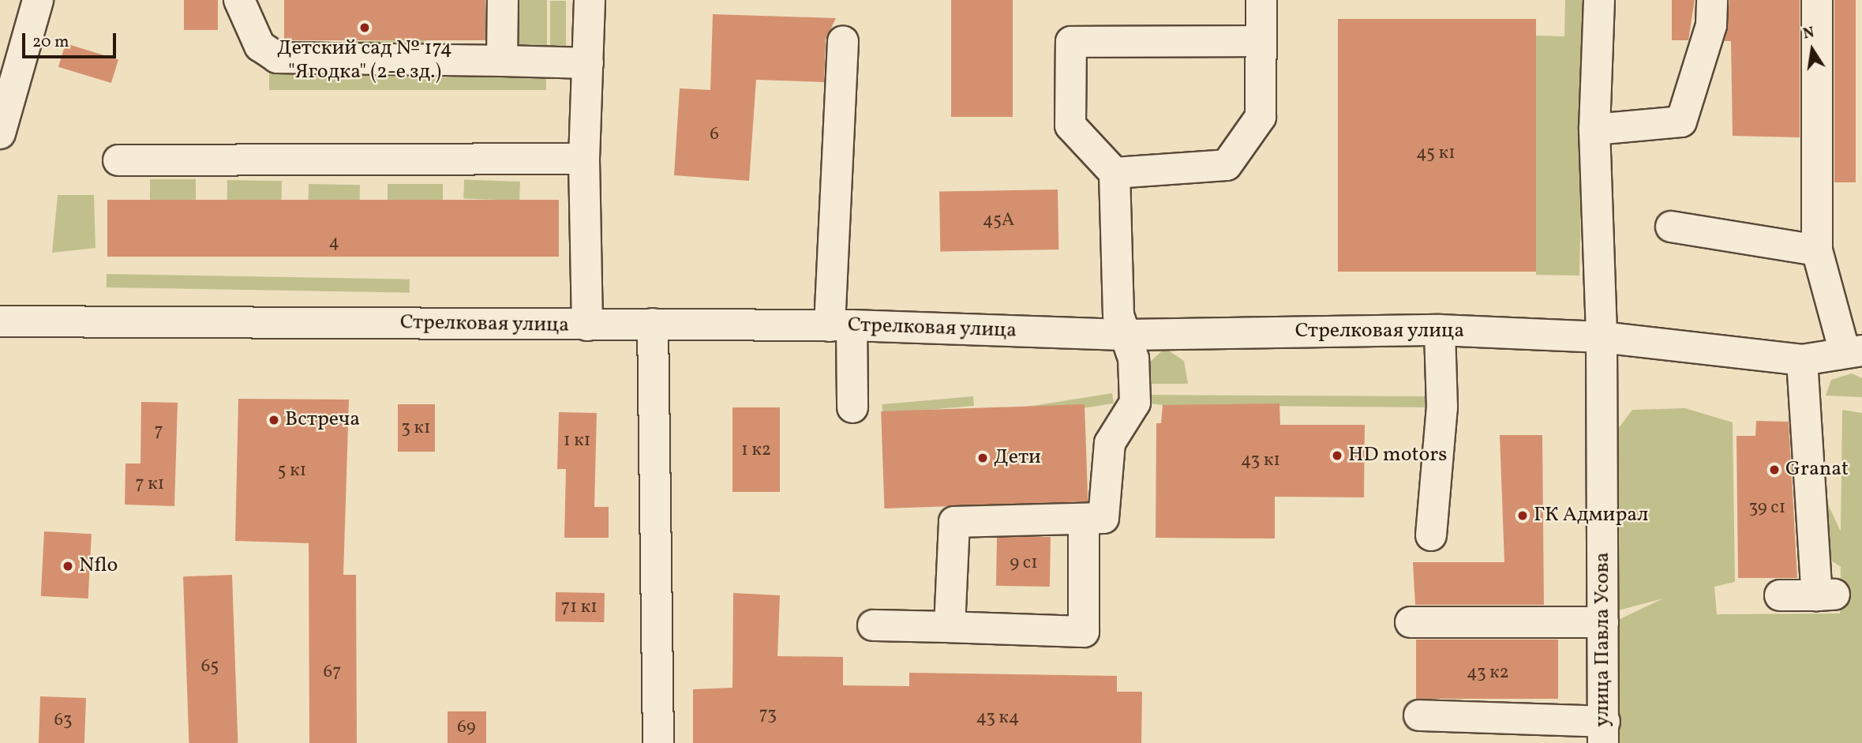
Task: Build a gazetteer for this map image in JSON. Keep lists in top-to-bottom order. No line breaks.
{"streets":{"street":["Стрелковая улица","улица Павла Усова"]},"crossings":[["Стрелковая улица","улица Павла Усова"]],"places":["Детский сад № 174 \"Ягодка\" (2-е зд.)","Встреча","HD motors","Дети","Granat","ГК Адмирал","Nflo"],"house_numbers":["6","45 к1","45А","4","3 к1","7","1 к1","1 к2","43 к1","5 к1","7 к1","39 с1","9 с1","71 к1","65","67","43 к2","73","43 к4","63","69"],"scale_bar":"20 m","north":"top"}
